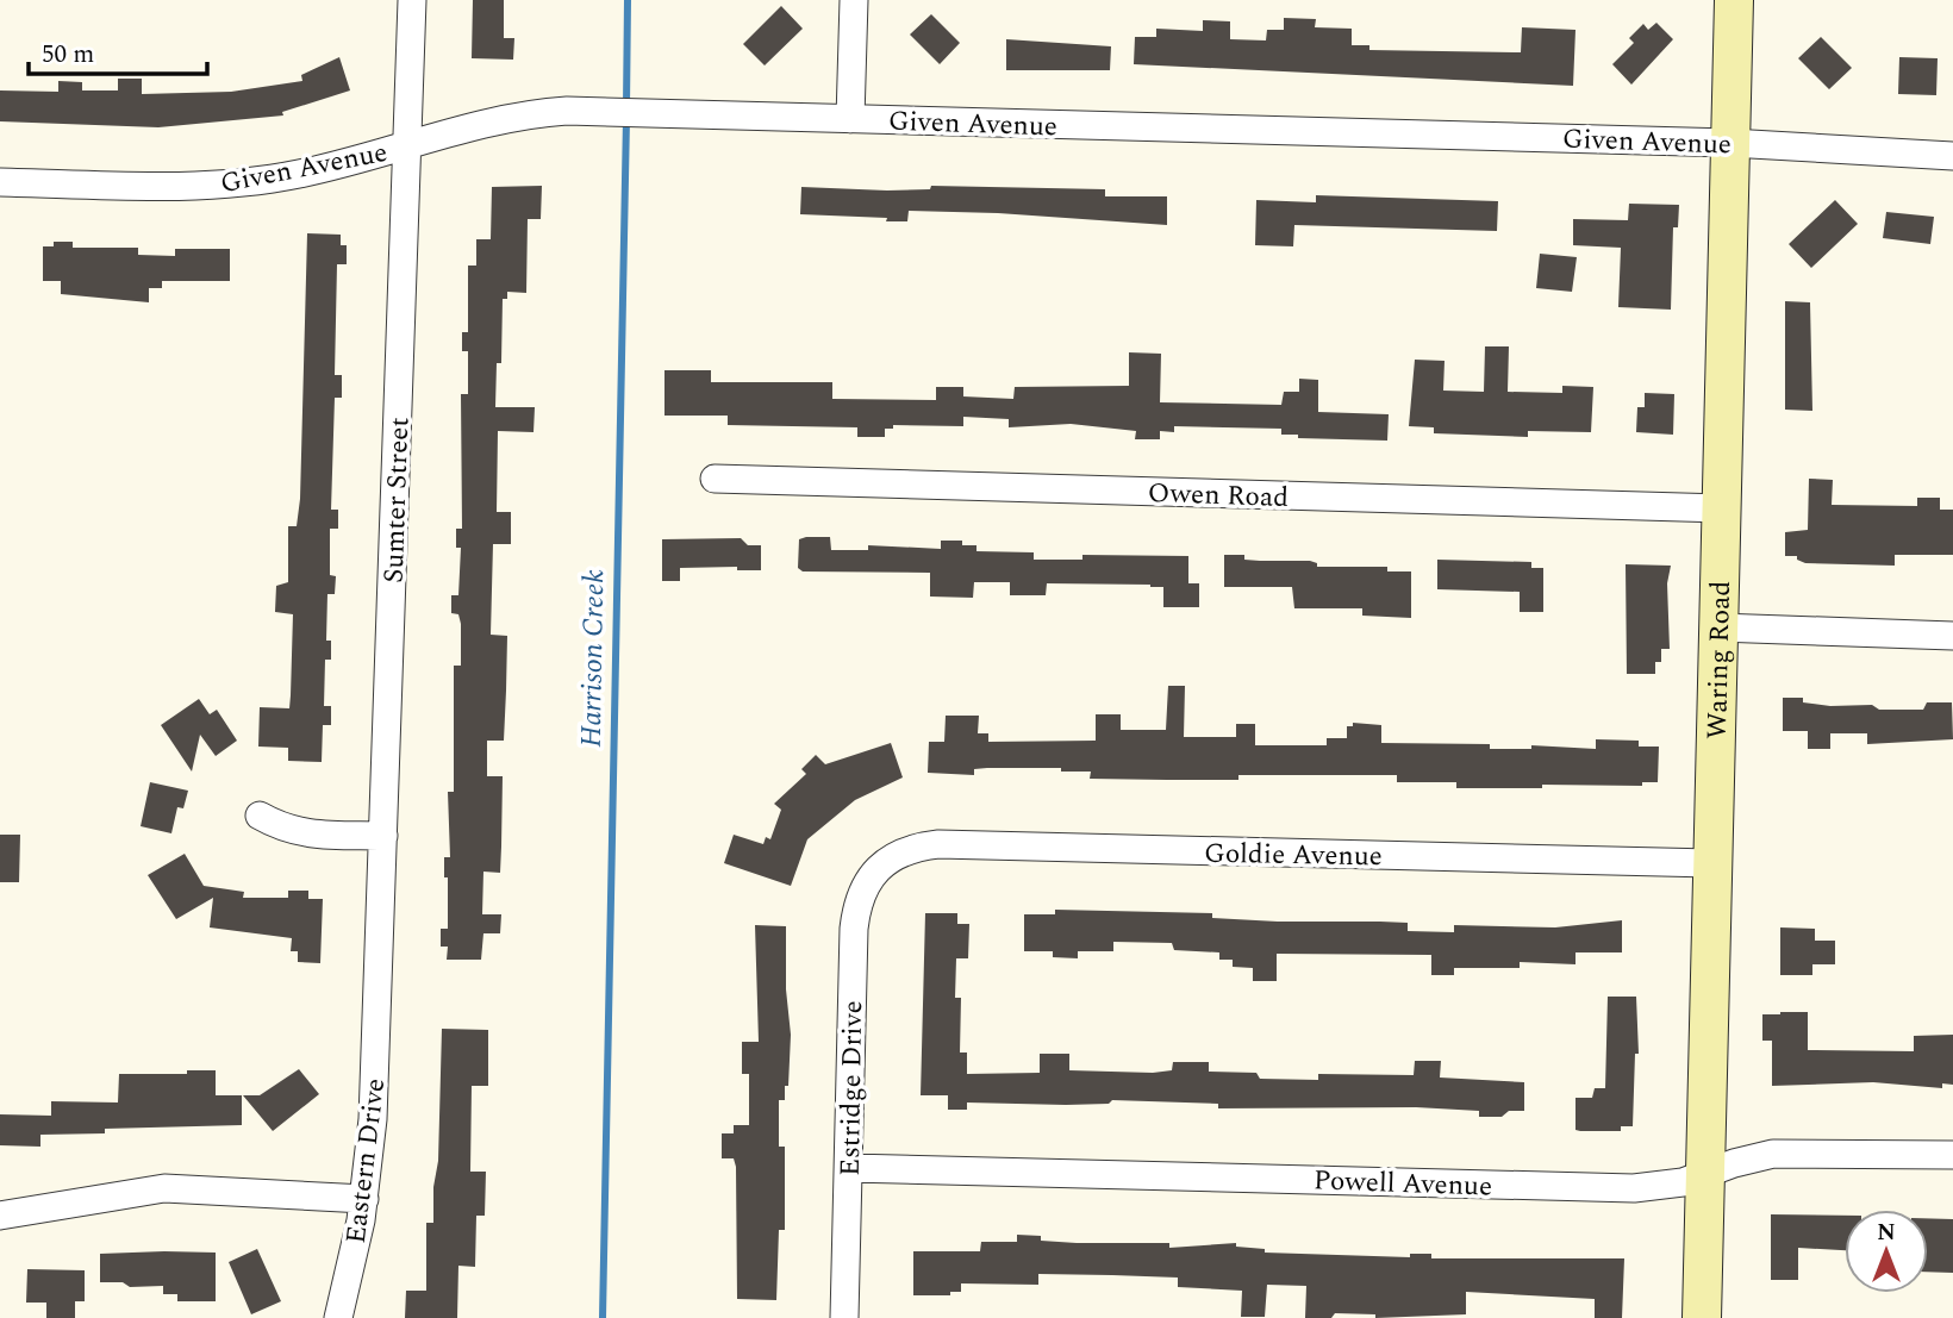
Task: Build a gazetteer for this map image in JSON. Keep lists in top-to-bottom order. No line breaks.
{"streets":{"street":["Given Avenue","Owen Road","Sumter Street","Waring Road","Goldie Avenue","Estridge Drive","Eastern Drive","Powell Avenue"]},"crossings":[["Given Avenue","Sumter Street"],["Given Avenue","Waring Road"],["Owen Road","Waring Road"],["Sumter Street","Eastern Drive"],["Waring Road","Goldie Avenue"],["Waring Road","Powell Avenue"],["Goldie Avenue","Estridge Drive"],["Estridge Drive","Powell Avenue"]],"water":["Harrison Creek"],"scale_bar":"50 m","north":"top"}
